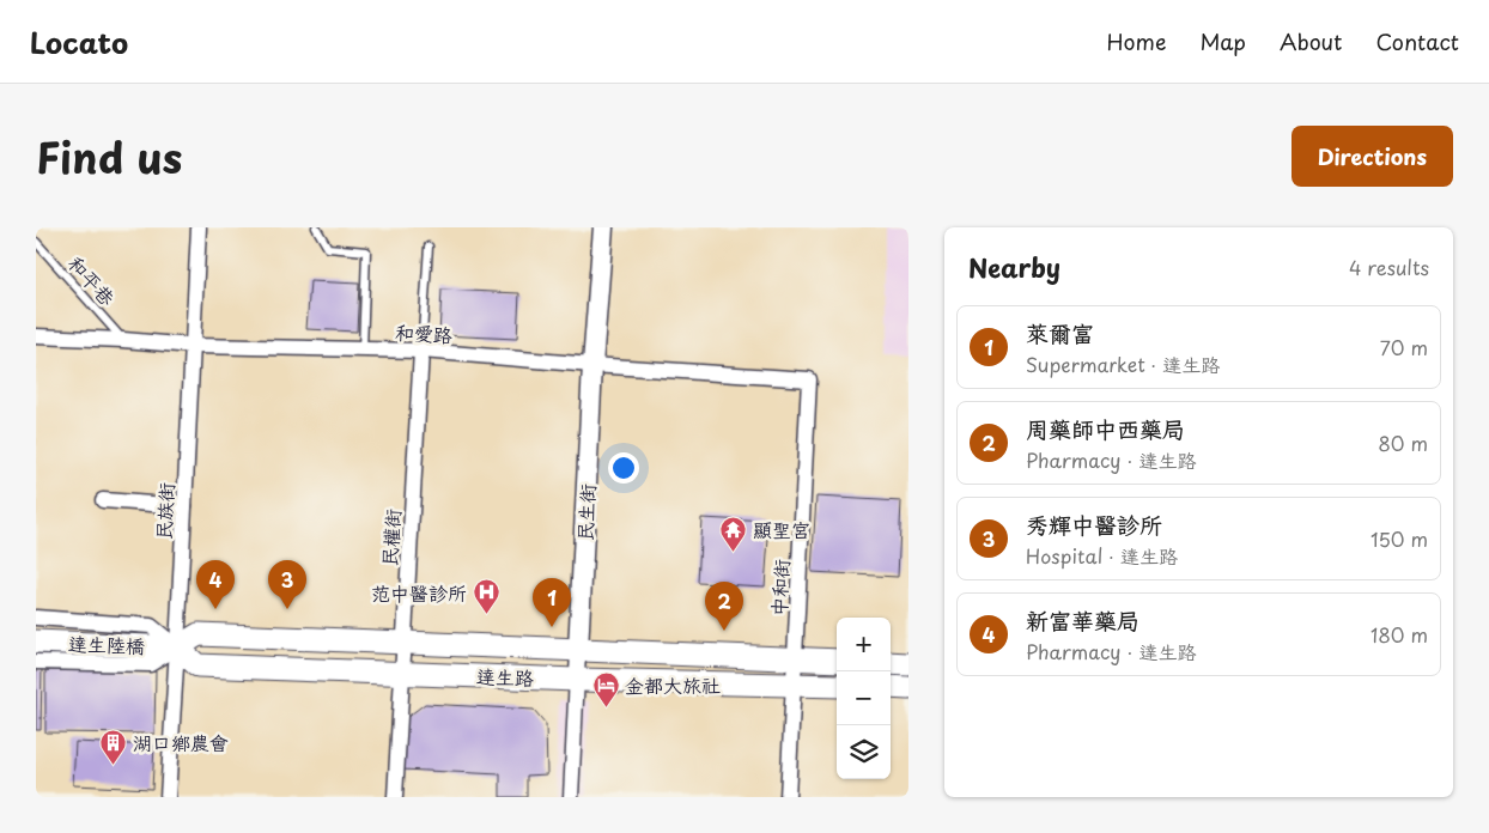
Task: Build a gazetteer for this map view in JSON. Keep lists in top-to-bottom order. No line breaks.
{"streets":{"main road":["達生陸橋","達生路"],"street":["和愛路","民族街","民生街","民權街","中和街"],"lane":["和平巷"]},"crossings":[["和平巷","和愛路"],["和愛路","民族街"],["和愛路","民生街"],["和愛路","民權街"],["和愛路","中和街"],["民族街","達生陸橋"],["民族街","達生路"],["民生街","達生路"],["民權街","達生路"],["中和街","達生路"],["達生陸橋","達生路"]],"places":{"temple":["顯聖宮"],"hospital":["范中醫診所"],"hotel":["金都大旅社"],"building":["湖口鄉農會"]},"page":{"header":"Locato","nav":["Home","Map","About","Contact"],"title":"Find us","buttons":"Directions","heading":["Nearby","4 results"],"list":[{"mark":"1","name":"萊爾富","note":"Supermarket · 達生路","value":"70 m"},{"mark":"2","name":"周藥師中西藥局","note":"Pharmacy · 達生路","value":"80 m"},{"mark":"3","name":"秀輝中醫診所","note":"Hospital · 達生路","value":"150 m"},{"mark":"4","name":"新富華藥局","note":"Pharmacy · 達生路","value":"180 m"}],"pins":["3","4","1","2"],"map_buttons":["+","−"]}}
